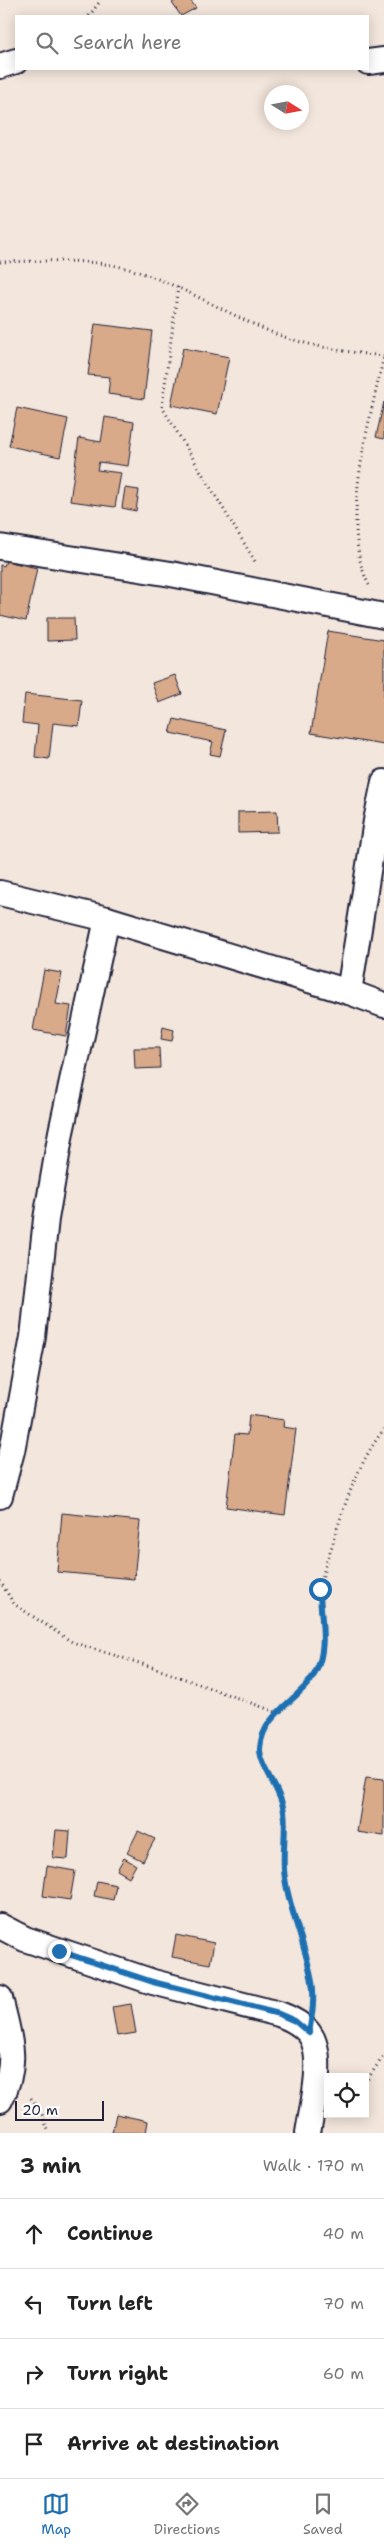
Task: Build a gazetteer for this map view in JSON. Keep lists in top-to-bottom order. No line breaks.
{"scale_bar":"20 m","north":"right","page":{"search":"Search here","scale":"20 m","heading":["3 min","Walk · 170 m"],"list":[["Continue","40 m"],["Turn left","70 m"],["Turn right","60 m"],"Arrive at destination"],"nav":["Map","Directions","Saved"]}}
